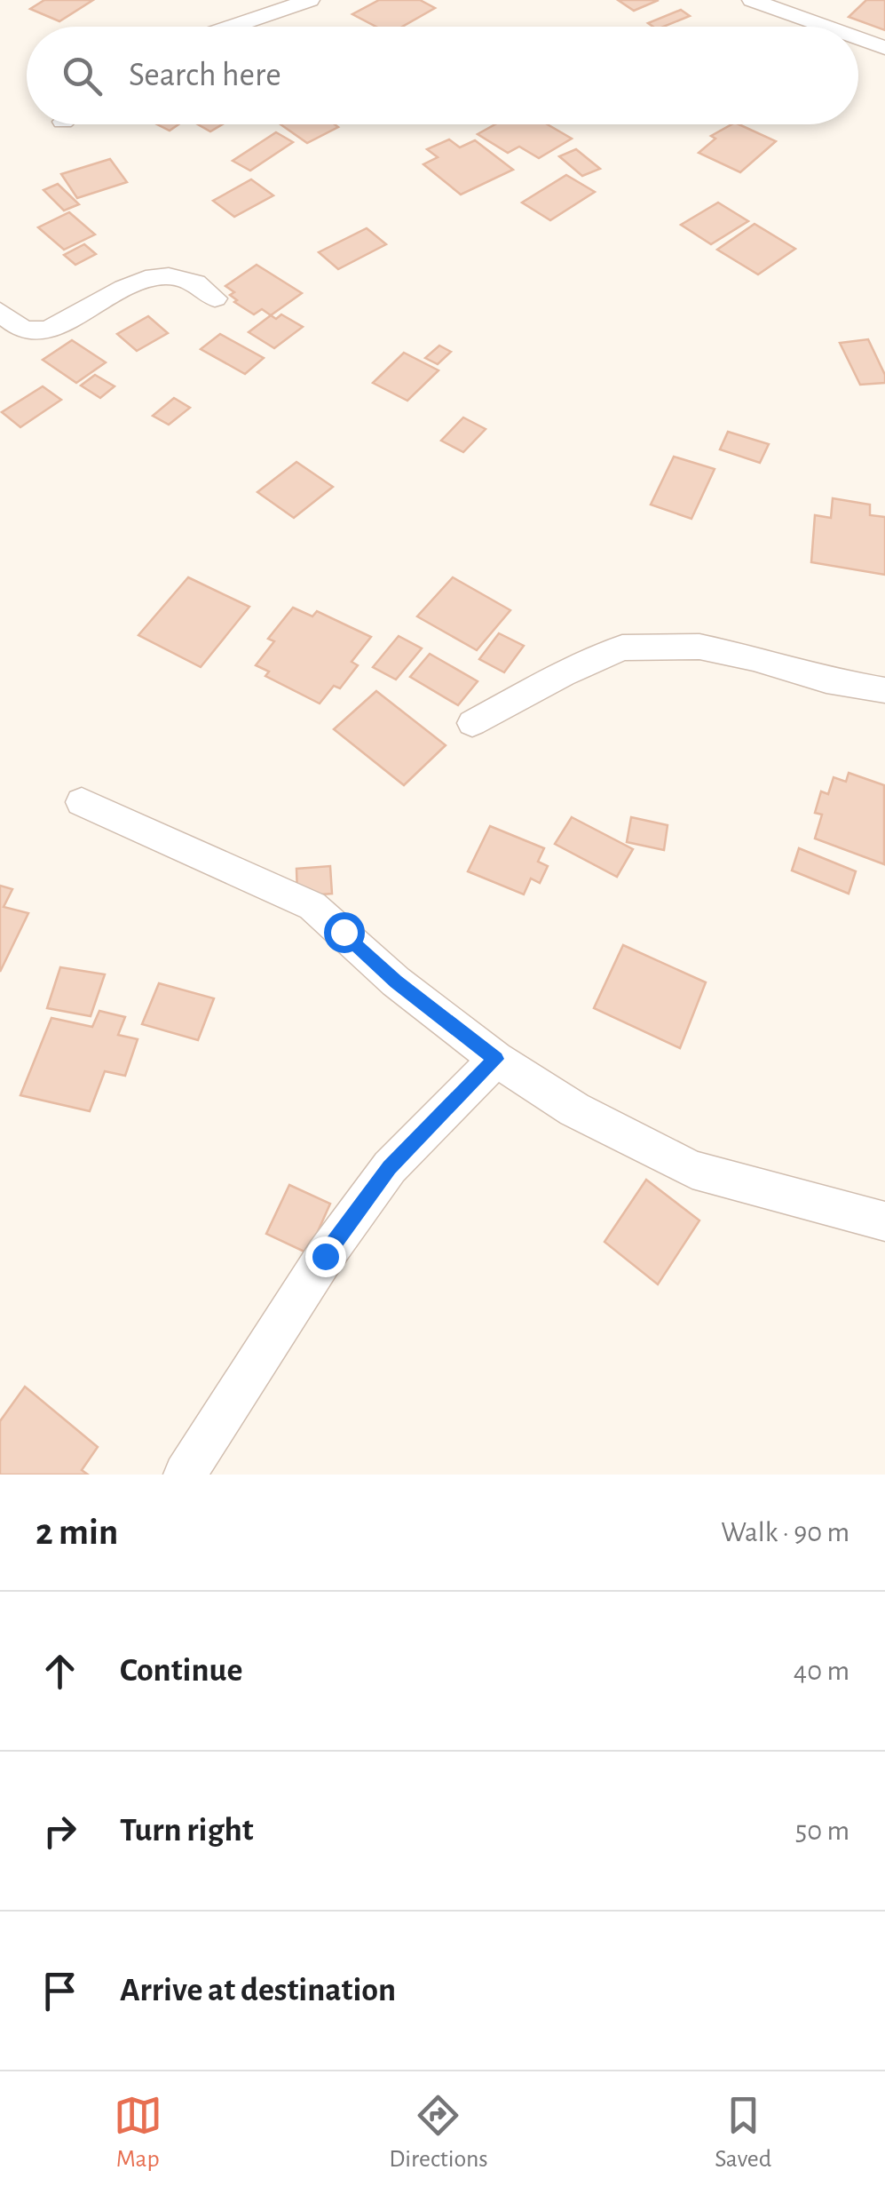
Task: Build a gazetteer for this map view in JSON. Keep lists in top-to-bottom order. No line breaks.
{"page":{"search":"Search here","heading":["2 min","Walk · 90 m"],"list":[["Continue","40 m"],["Turn right","50 m"],"Arrive at destination"],"nav":["Map","Directions","Saved"]}}
